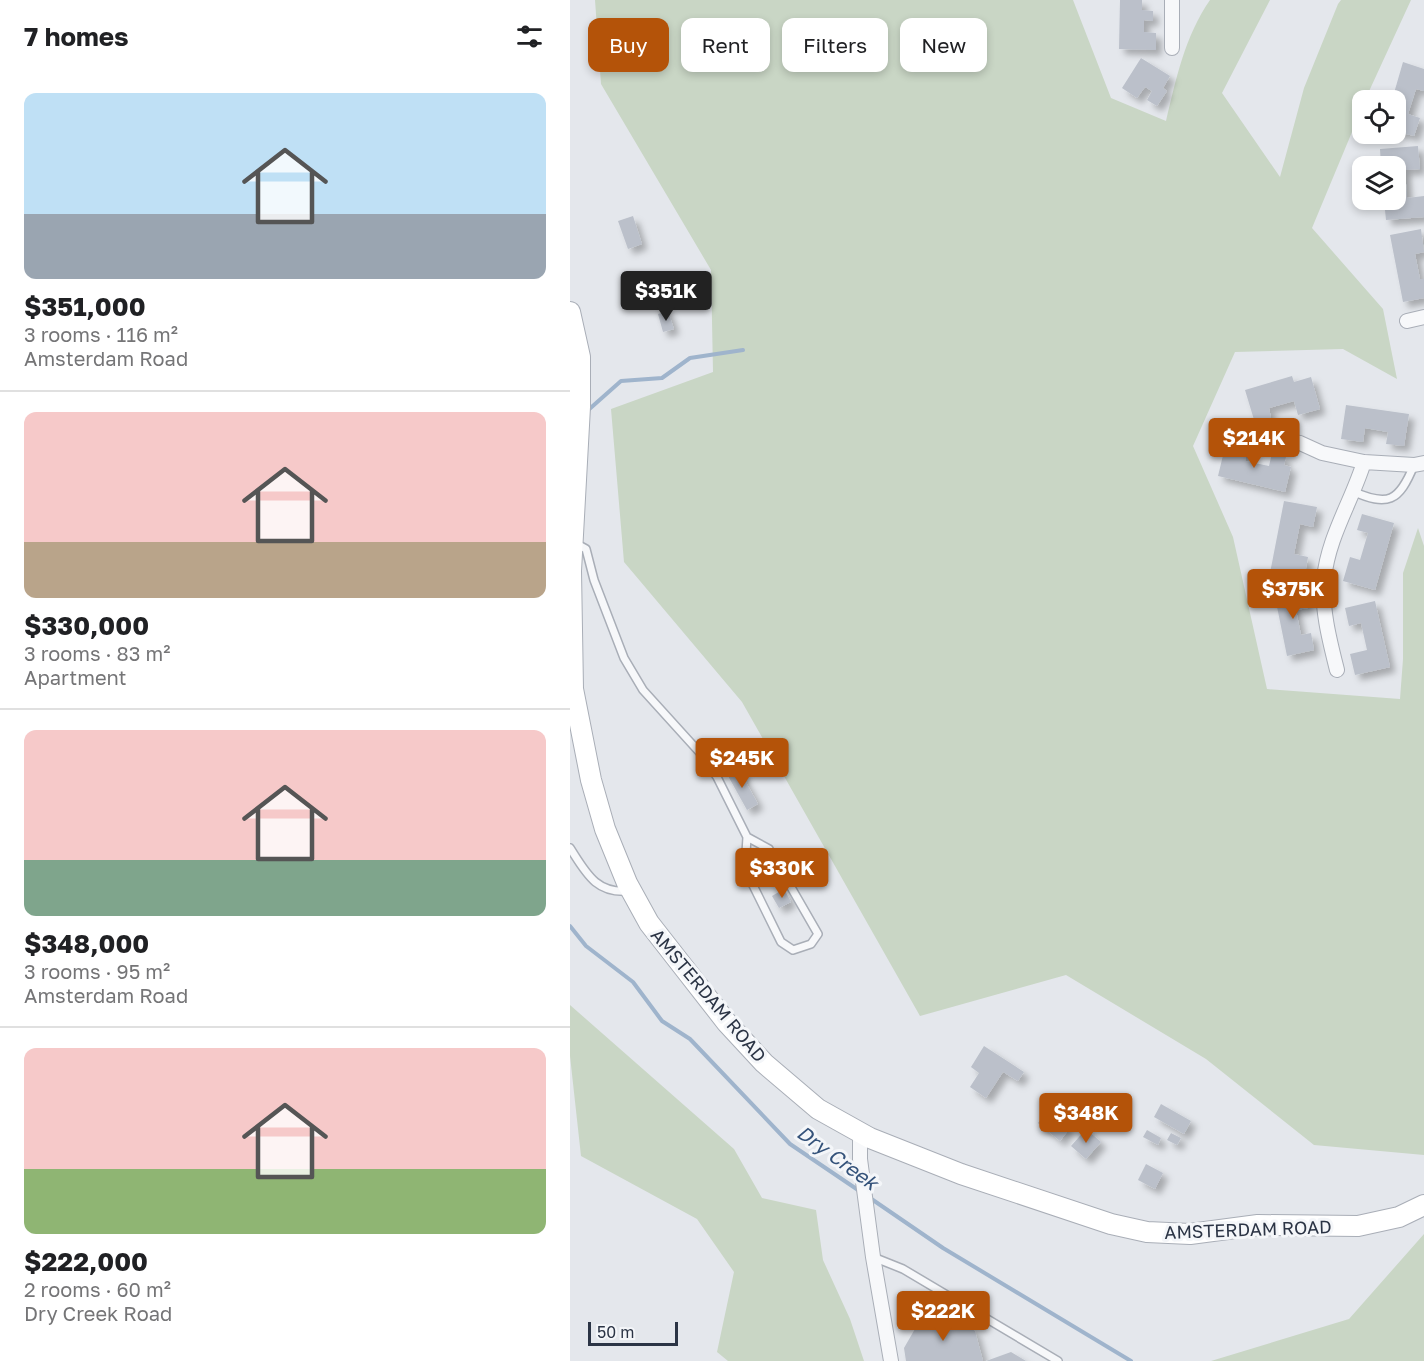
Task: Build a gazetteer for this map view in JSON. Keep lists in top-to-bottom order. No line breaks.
{"streets":{"main road":["AMSTERDAM ROAD"]},"water":["Dry Creek"],"scale_bar":"50 m","page":{"heading":"7 homes","chip":["Buy","Rent","Filters","New"],"list":[{"name":"$351,000","note":"3 rooms · 116 m² · Amsterdam Road"},{"name":"$330,000","note":"3 rooms · 83 m² · Apartment"},{"name":"$348,000","note":"3 rooms · 95 m² · Amsterdam Road"},{"name":"$222,000","note":"2 rooms · 60 m² · Dry Creek Road"}],"price":["$351K","$214K","$375K","$245K","$330K","$348K","$222K"],"scale":"50 m"}}
